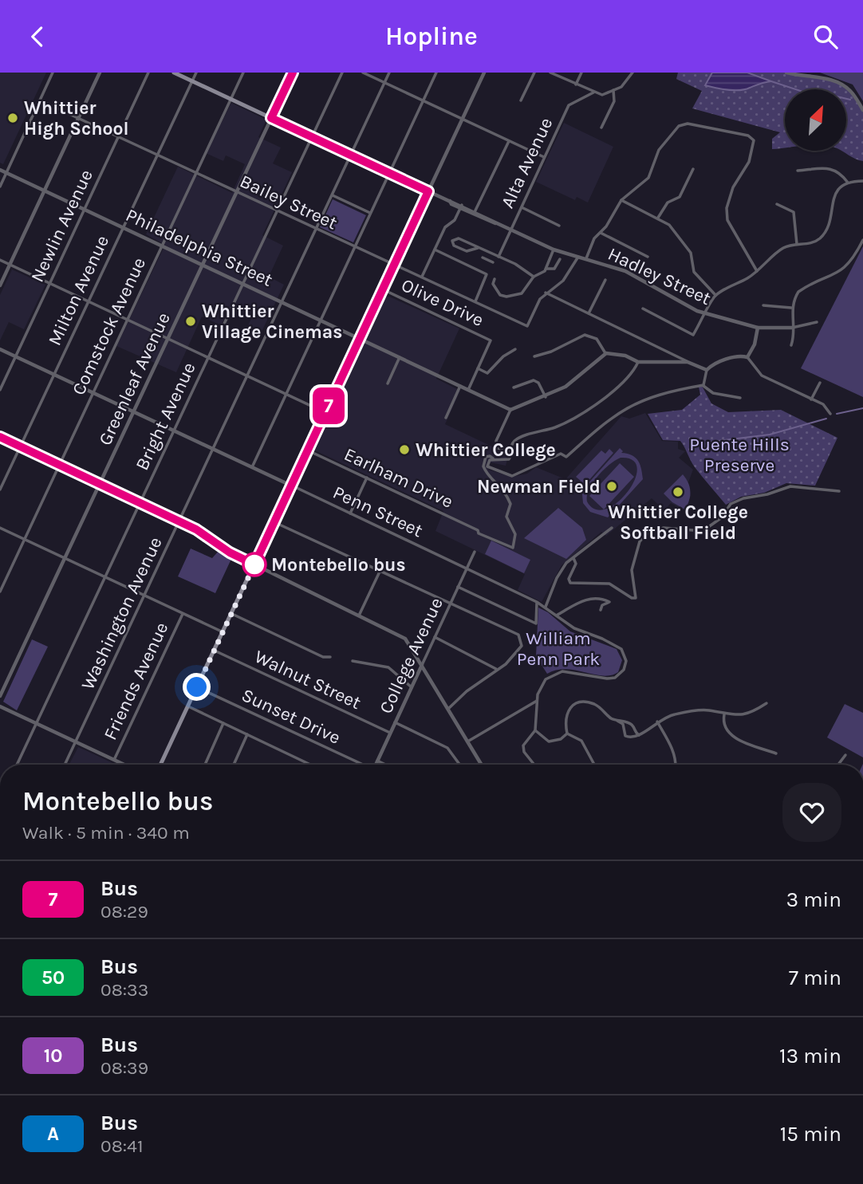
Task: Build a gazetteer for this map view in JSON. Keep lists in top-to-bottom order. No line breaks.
{"streets":{"main road":["Hadley Street"],"street":["Alta Avenue","Bailey Street","Newlin Avenue","Philadelphia Street","Milton Avenue","Olive Drive","Comstock Avenue","Greenleaf Avenue","Bright Avenue","Earlham Drive","Penn Street","Washington Avenue","College Avenue","Walnut Street","Friends Avenue","Sunset Drive"]},"crossings":[["Alta Avenue","Hadley Street"],["Bailey Street","Newlin Avenue"],["Bailey Street","Milton Avenue"],["Bailey Street","Comstock Avenue"],["Bailey Street","Greenleaf Avenue"],["Bailey Street","Bright Avenue"],["Bailey Street","Washington Avenue"],["Newlin Avenue","Philadelphia Street"],["Newlin Avenue","Penn Street"],["Philadelphia Street","Milton Avenue"],["Philadelphia Street","Comstock Avenue"],["Philadelphia Street","Greenleaf Avenue"],["Philadelphia Street","Bright Avenue"],["Philadelphia Street","Washington Avenue"],["Hadley Street","Milton Avenue"],["Hadley Street","Comstock Avenue"],["Hadley Street","Greenleaf Avenue"],["Hadley Street","Bright Avenue"],["Hadley Street","Washington Avenue"],["Milton Avenue","Penn Street"],["Comstock Avenue","Penn Street"],["Greenleaf Avenue","Penn Street"],["Bright Avenue","Penn Street"],["Penn Street","Washington Avenue"],["Penn Street","College Avenue"],["College Avenue","Walnut Street"]],"parks":["Puente Hills Preserve","William Penn Park"],"places":["Whittier High School","Whittier Village Cinemas","Whittier College","Newman Field","Whittier College Softball Field","Montebello bus"],"lines":["bus line 7"],"north":"top right","page":{"header":"Hopline","on_map":"7","heading":["Montebello bus","Walk · 5 min · 340 m"],"list":[{"mark":"7","name":"Bus","note":"08:29","value":"3 min"},{"mark":"50","name":"Bus","note":"08:33","value":"7 min"},{"mark":"10","name":"Bus","note":"08:39","value":"13 min"},{"mark":"A","name":"Bus","note":"08:41","value":"15 min"}]}}
